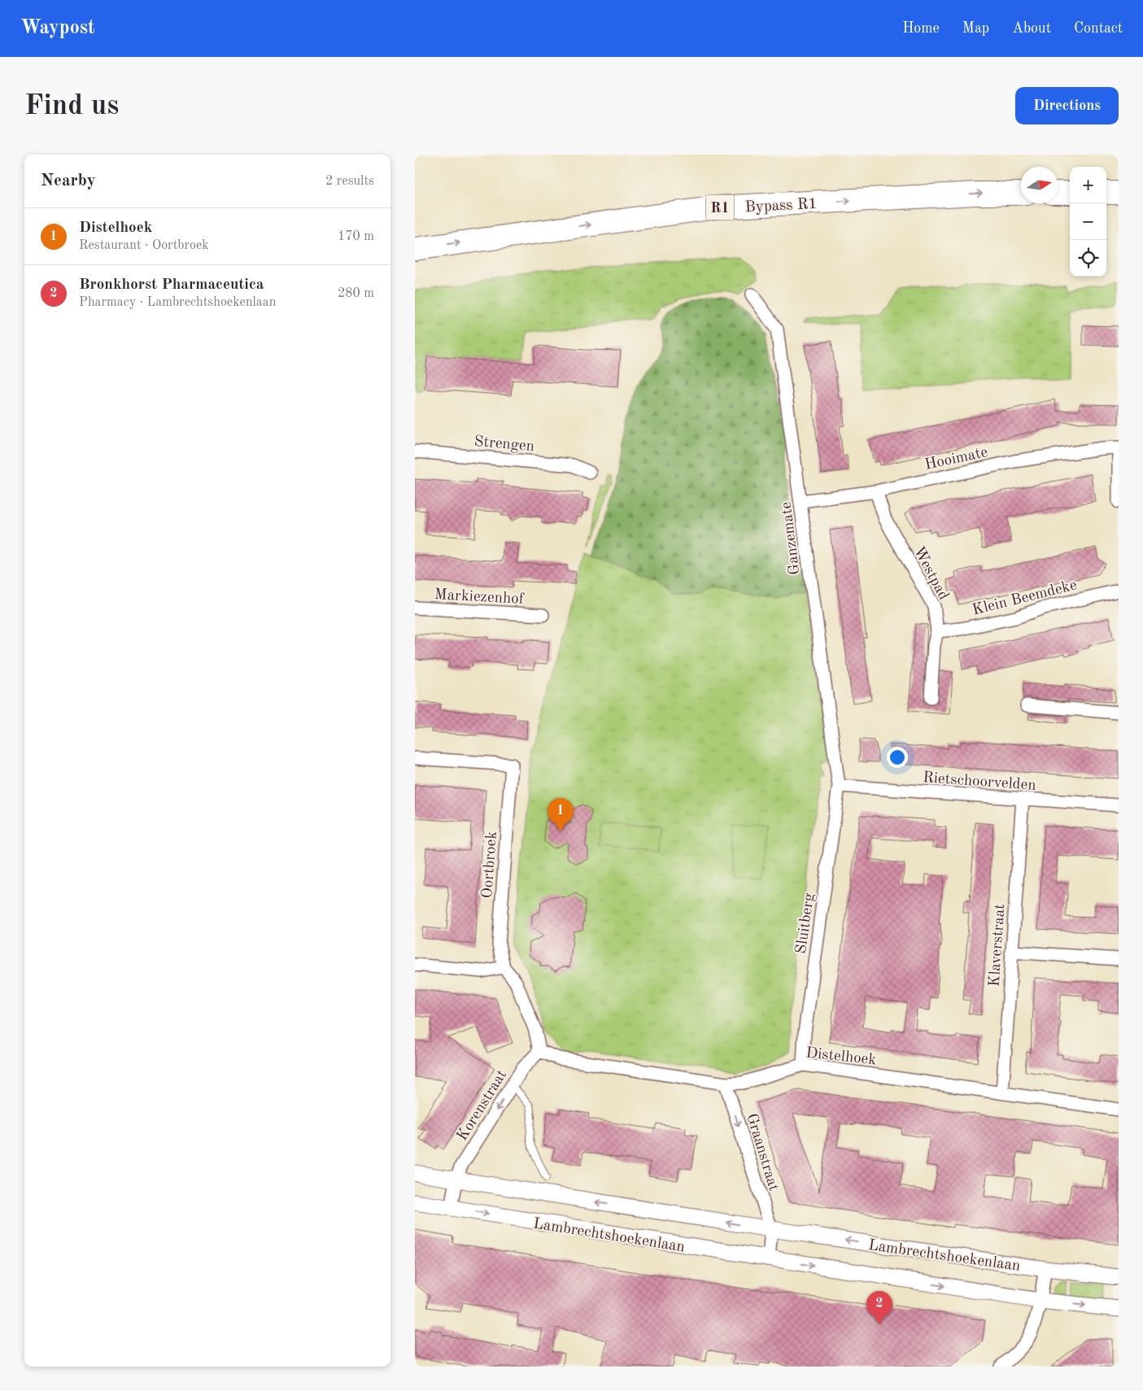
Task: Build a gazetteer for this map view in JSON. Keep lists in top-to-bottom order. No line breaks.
{"streets":{"highway":["Bypass R1","R1"],"street":["Strengen","Hooimate","Ganzemate","Westpad","Markiezenhof","Klein Beemdeke","Rietschoorvelden","Oortbroek","Sluitberg","Klaverstraat","Distelhoek","Korenstraat","Graanstraat","Lambrechtshoekenlaan"]},"crossings":[["Hooimate","Ganzemate"],["Hooimate","Westpad"],["Ganzemate","Rietschoorvelden"],["Ganzemate","Sluitberg"],["Westpad","Klein Beemdeke"],["Rietschoorvelden","Sluitberg"],["Rietschoorvelden","Klaverstraat"],["Sluitberg","Distelhoek"],["Klaverstraat","Distelhoek"],["Distelhoek","Korenstraat"],["Distelhoek","Graanstraat"],["Korenstraat","Lambrechtshoekenlaan"],["Graanstraat","Lambrechtshoekenlaan"]],"one_way":["Bypass R1","Korenstraat","Graanstraat"],"north":"right","page":{"header":"Waypost","nav":["Home","Map","About","Contact"],"buttons":"Directions","title":"Find us","heading":["Nearby","2 results"],"map_buttons":["+","−"],"list":[{"mark":"1","name":"Distelhoek","note":"Restaurant · Oortbroek","value":"170 m"},{"mark":"2","name":"Bronkhorst Pharmaceutica","note":"Pharmacy · Lambrechtshoekenlaan","value":"280 m"}],"pins":["1","2"]}}
